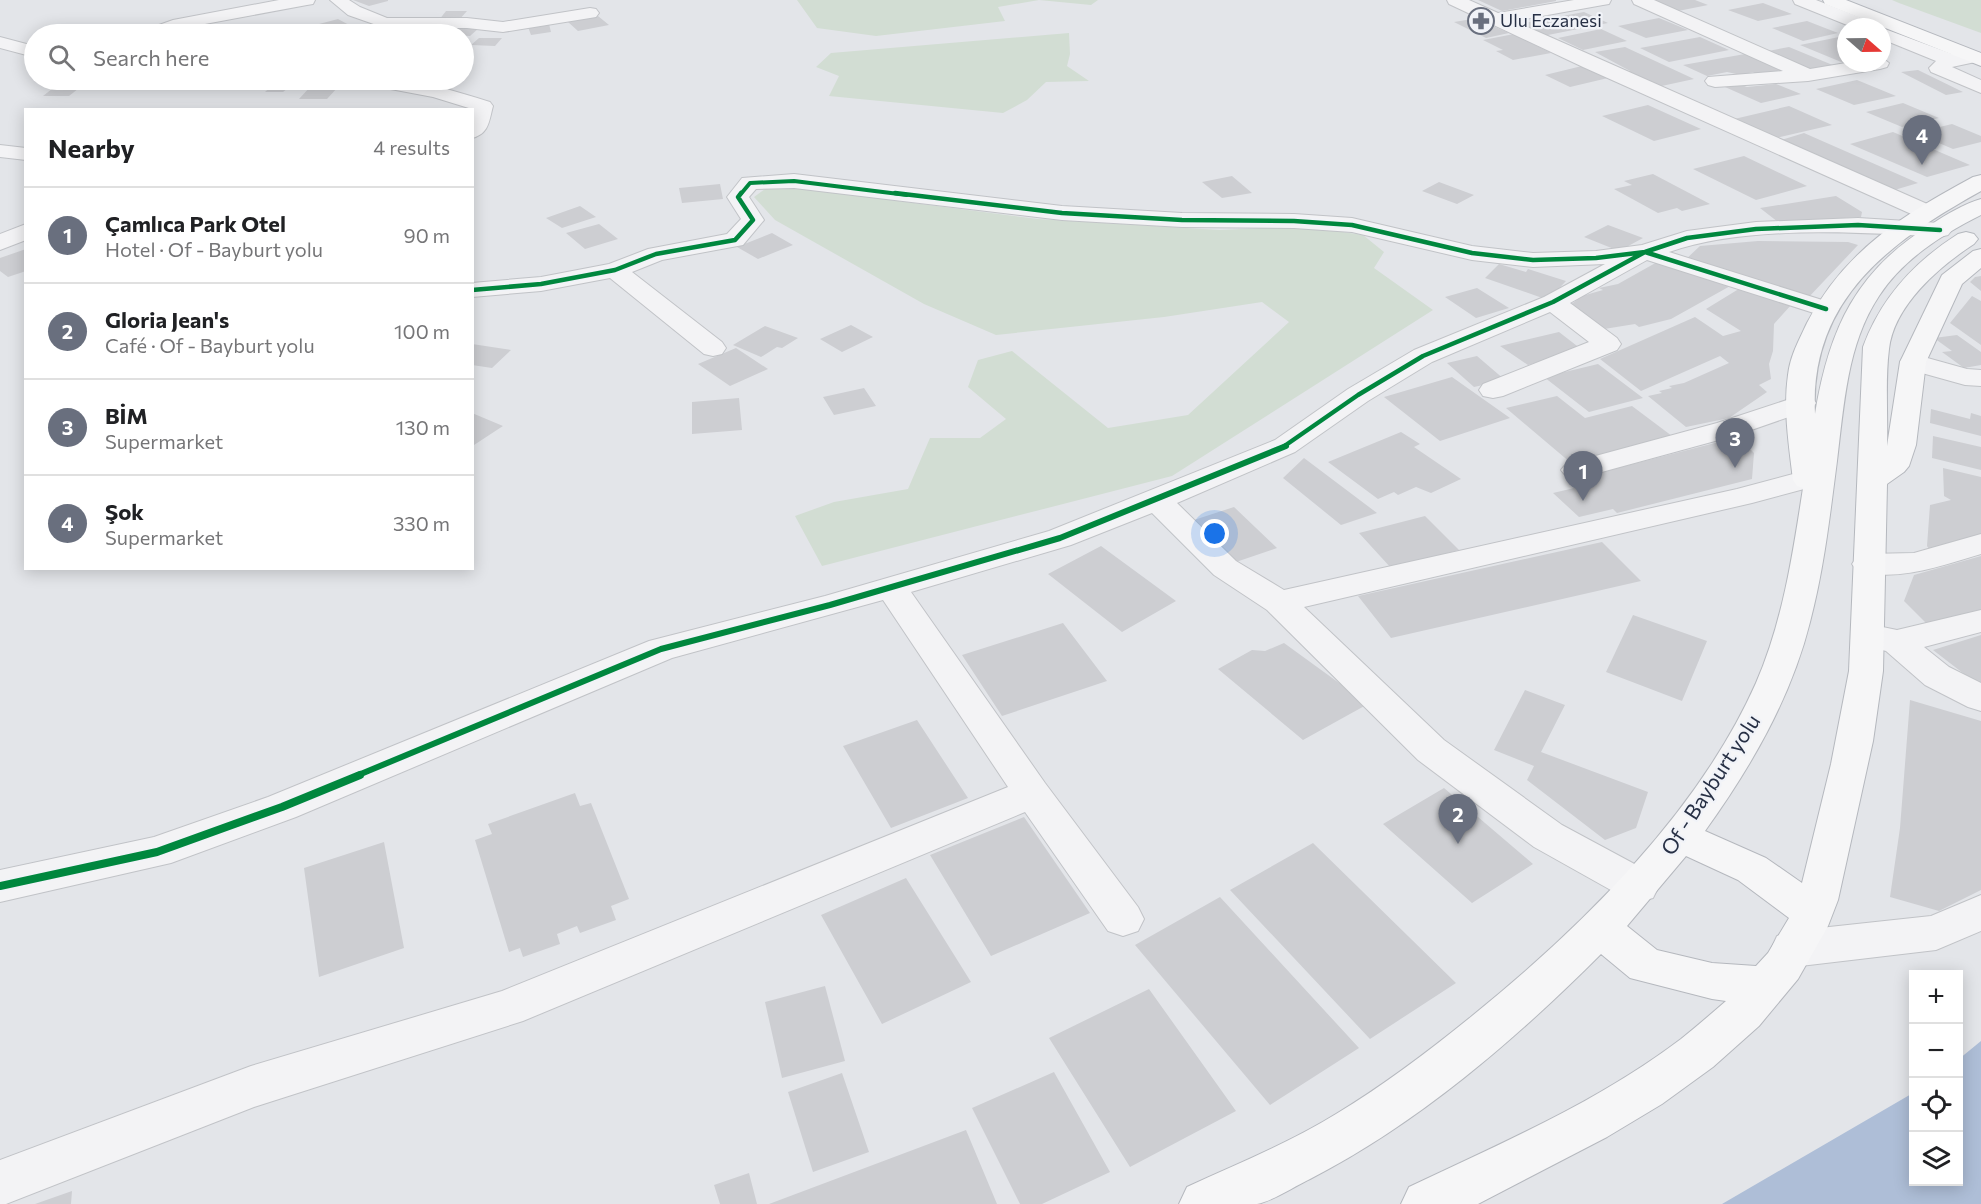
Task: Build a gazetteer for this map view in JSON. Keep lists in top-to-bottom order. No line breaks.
{"streets":{"highway":["Of - Bayburt yolu"]},"places":{"pharmacy":["Ulu Eczanesi"]},"north":"right","page":{"search":"Search here","heading":["Nearby","4 results"],"pins":["4","3","1","2"],"list":[{"mark":"1","name":"Çamlıca Park Otel","note":"Hotel · Of - Bayburt yolu","value":"90 m"},{"mark":"2","name":"Gloria Jean's","note":"Café · Of - Bayburt yolu","value":"100 m"},{"mark":"3","name":"BİM","note":"Supermarket","value":"130 m"},{"mark":"4","name":"Şok","note":"Supermarket","value":"330 m"}],"map_buttons":["+","−"]}}
